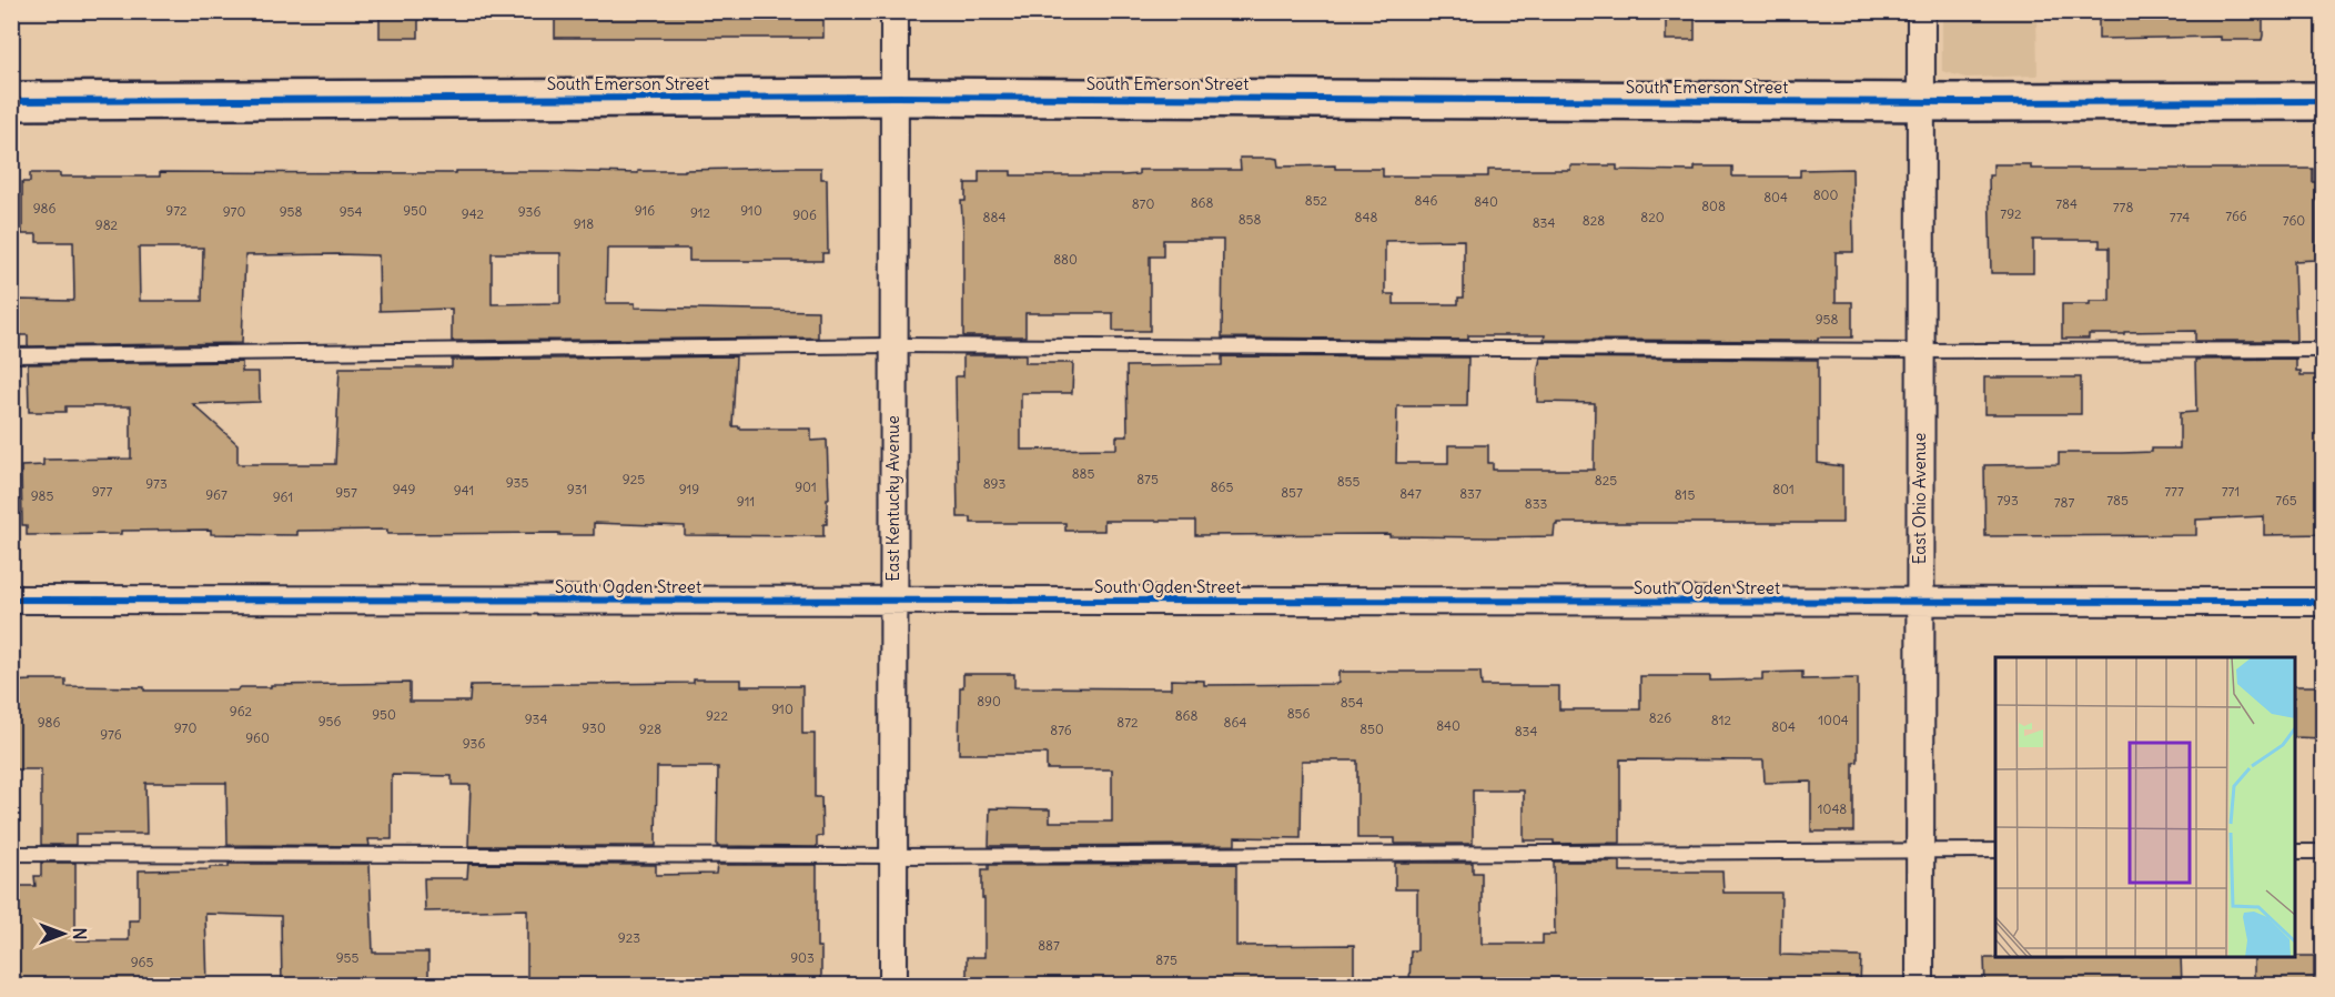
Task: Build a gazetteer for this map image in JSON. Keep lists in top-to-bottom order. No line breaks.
{"streets":{"street":["South Emerson Street","East Kentucky Avenue","East Ohio Avenue","South Ogden Street"]},"crossings":[["South Emerson Street","East Kentucky Avenue"],["South Emerson Street","East Ohio Avenue"],["East Kentucky Avenue","South Ogden Street"],["East Ohio Avenue","South Ogden Street"]],"house_numbers":["800","804","852","846","840","868","870","784","808","778","986","972","950","916","910","970","958","954","936","912","942","792","906","766","884","848","820","774","858","828","760","834","918","982","880","958","885","925","875","825","855","935","973","893","901","865","949","931","919","801","941","977","777","771","957","857","847","837","967","815","985","961","793","785","765","911","787","833","890","854","910","962","856","950","922","868","826","934","812","1004","956","986","872","864","840","804","970","930","928","850","876","834","976","960","936","1048","923","887","955","903","875","965"],"north":"right"}
